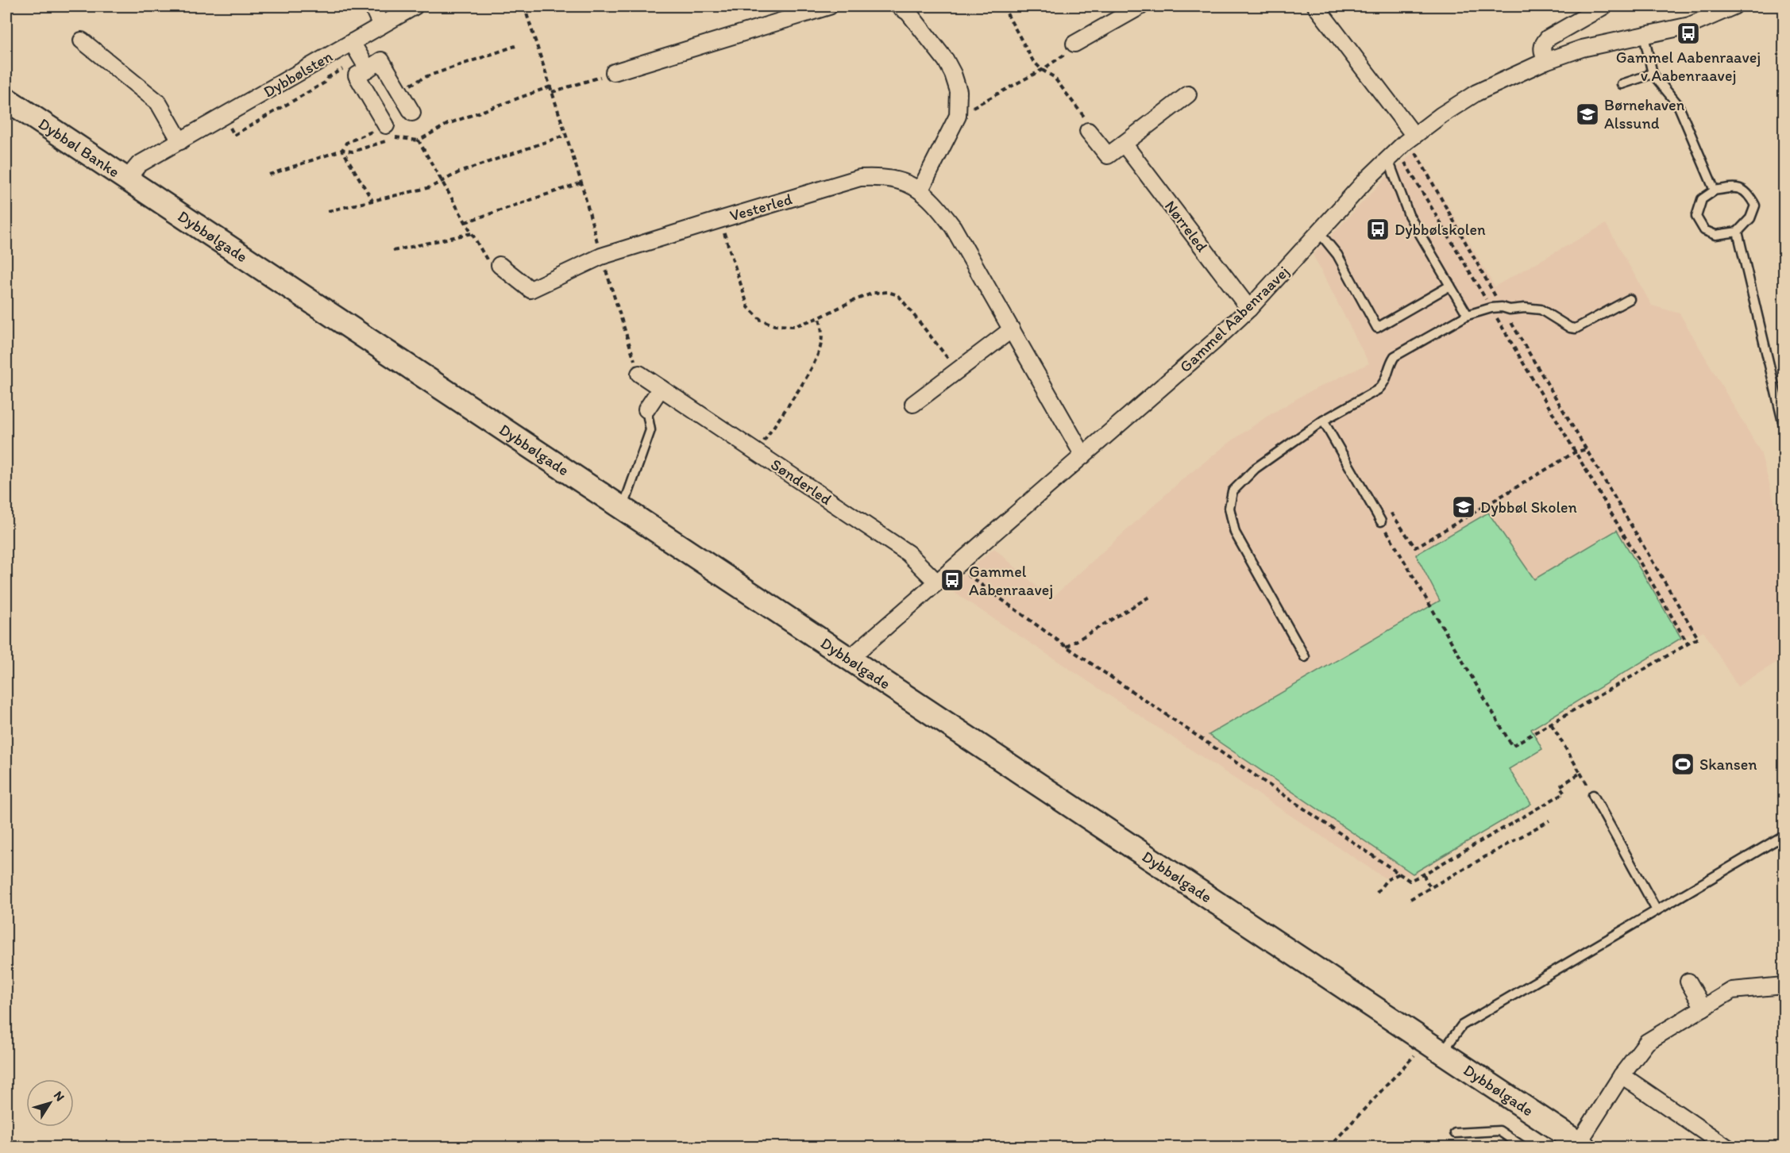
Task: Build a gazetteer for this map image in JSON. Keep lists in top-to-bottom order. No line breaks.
{"streets":{"street":["Dybbølsten","Dybbøl Banke","Vesterled","Nørreled","Dybbølgade","Gammel Aabenraavej","Sønderled"]},"crossings":[["Dybbølsten","Dybbøl Banke"],["Dybbølsten","Dybbølgade"],["Dybbøl Banke","Dybbølgade"],["Vesterled","Gammel Aabenraavej"],["Nørreled","Gammel Aabenraavej"],["Dybbølgade","Gammel Aabenraavej"],["Gammel Aabenraavej","Sønderled"]],"places":{"bus stop":["Gammel Aabenraavej v Aabenraavej","Dybbølskolen","Gammel Aabenraavej"],"school or university":["Børnehaven Alssund","Dybbøl Skolen"],"sports":["Skansen"]},"north":"top right"}
